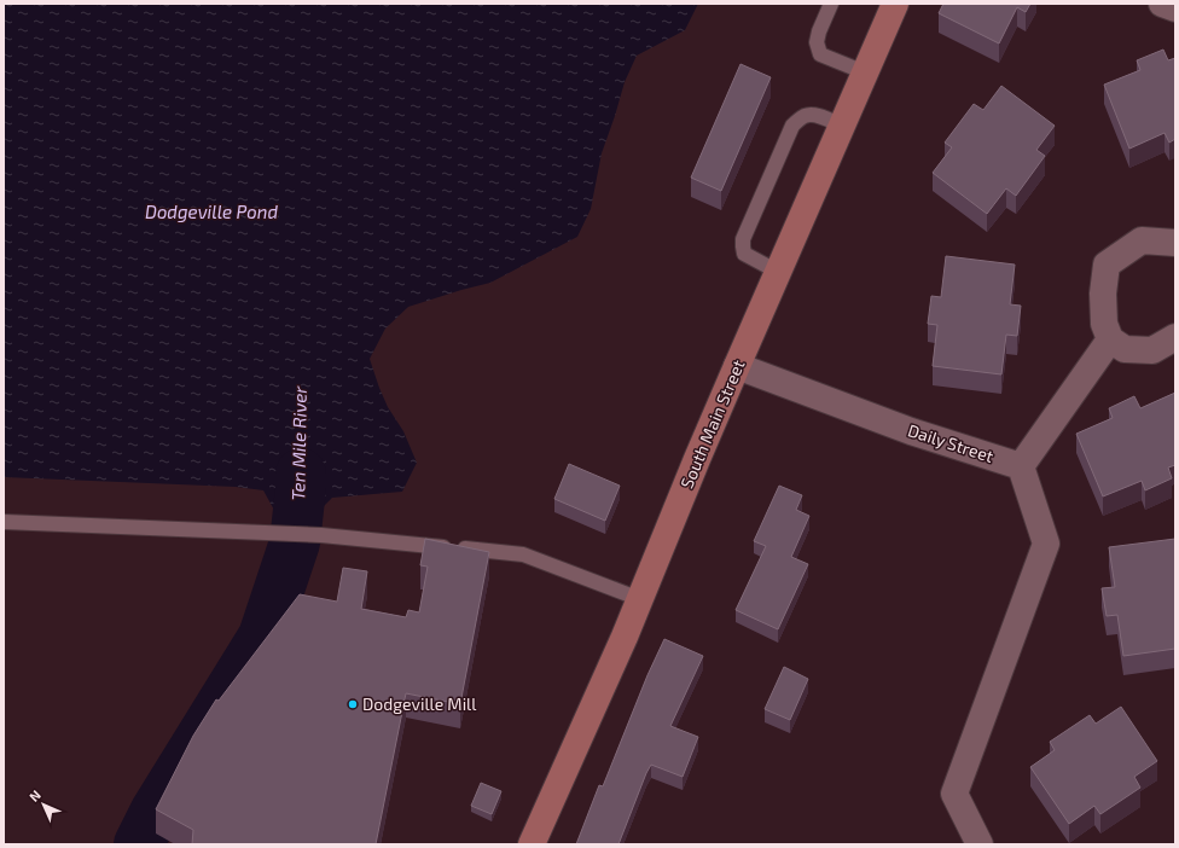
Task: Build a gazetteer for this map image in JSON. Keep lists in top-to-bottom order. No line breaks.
{"streets":{"main road":["South Main Street"],"street":["Daily Street"]},"crossings":[["South Main Street","Daily Street"]],"water":["Dodgeville Pond","Ten Mile River"],"places":["Dodgeville Mill"],"north":"top left"}
